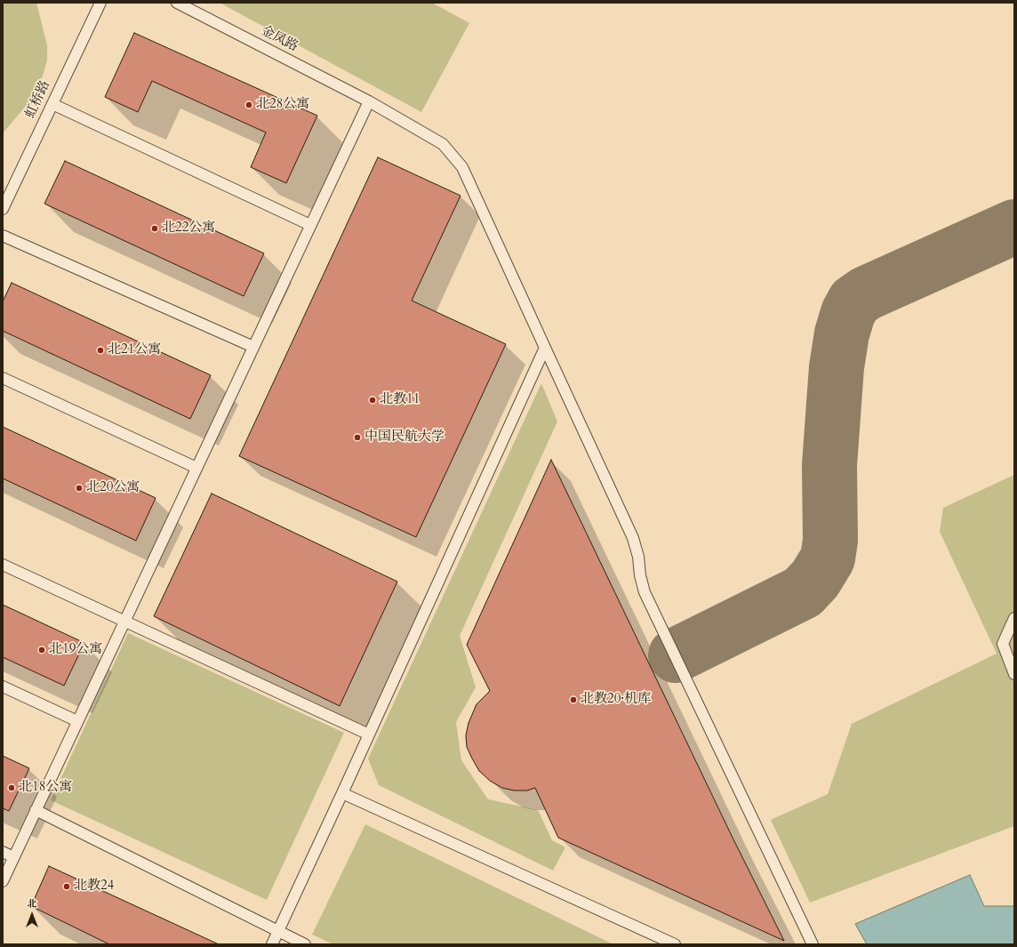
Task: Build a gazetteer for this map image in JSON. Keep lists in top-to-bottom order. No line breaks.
{"streets":{"lane":["金凤路","虹桥路"]},"places":["北28公寓","北22公寓","北21公寓","北教11","中国民航大学","北20公寓","北19公寓","北教20·机库","北18公寓","北教24"],"north":"top"}
